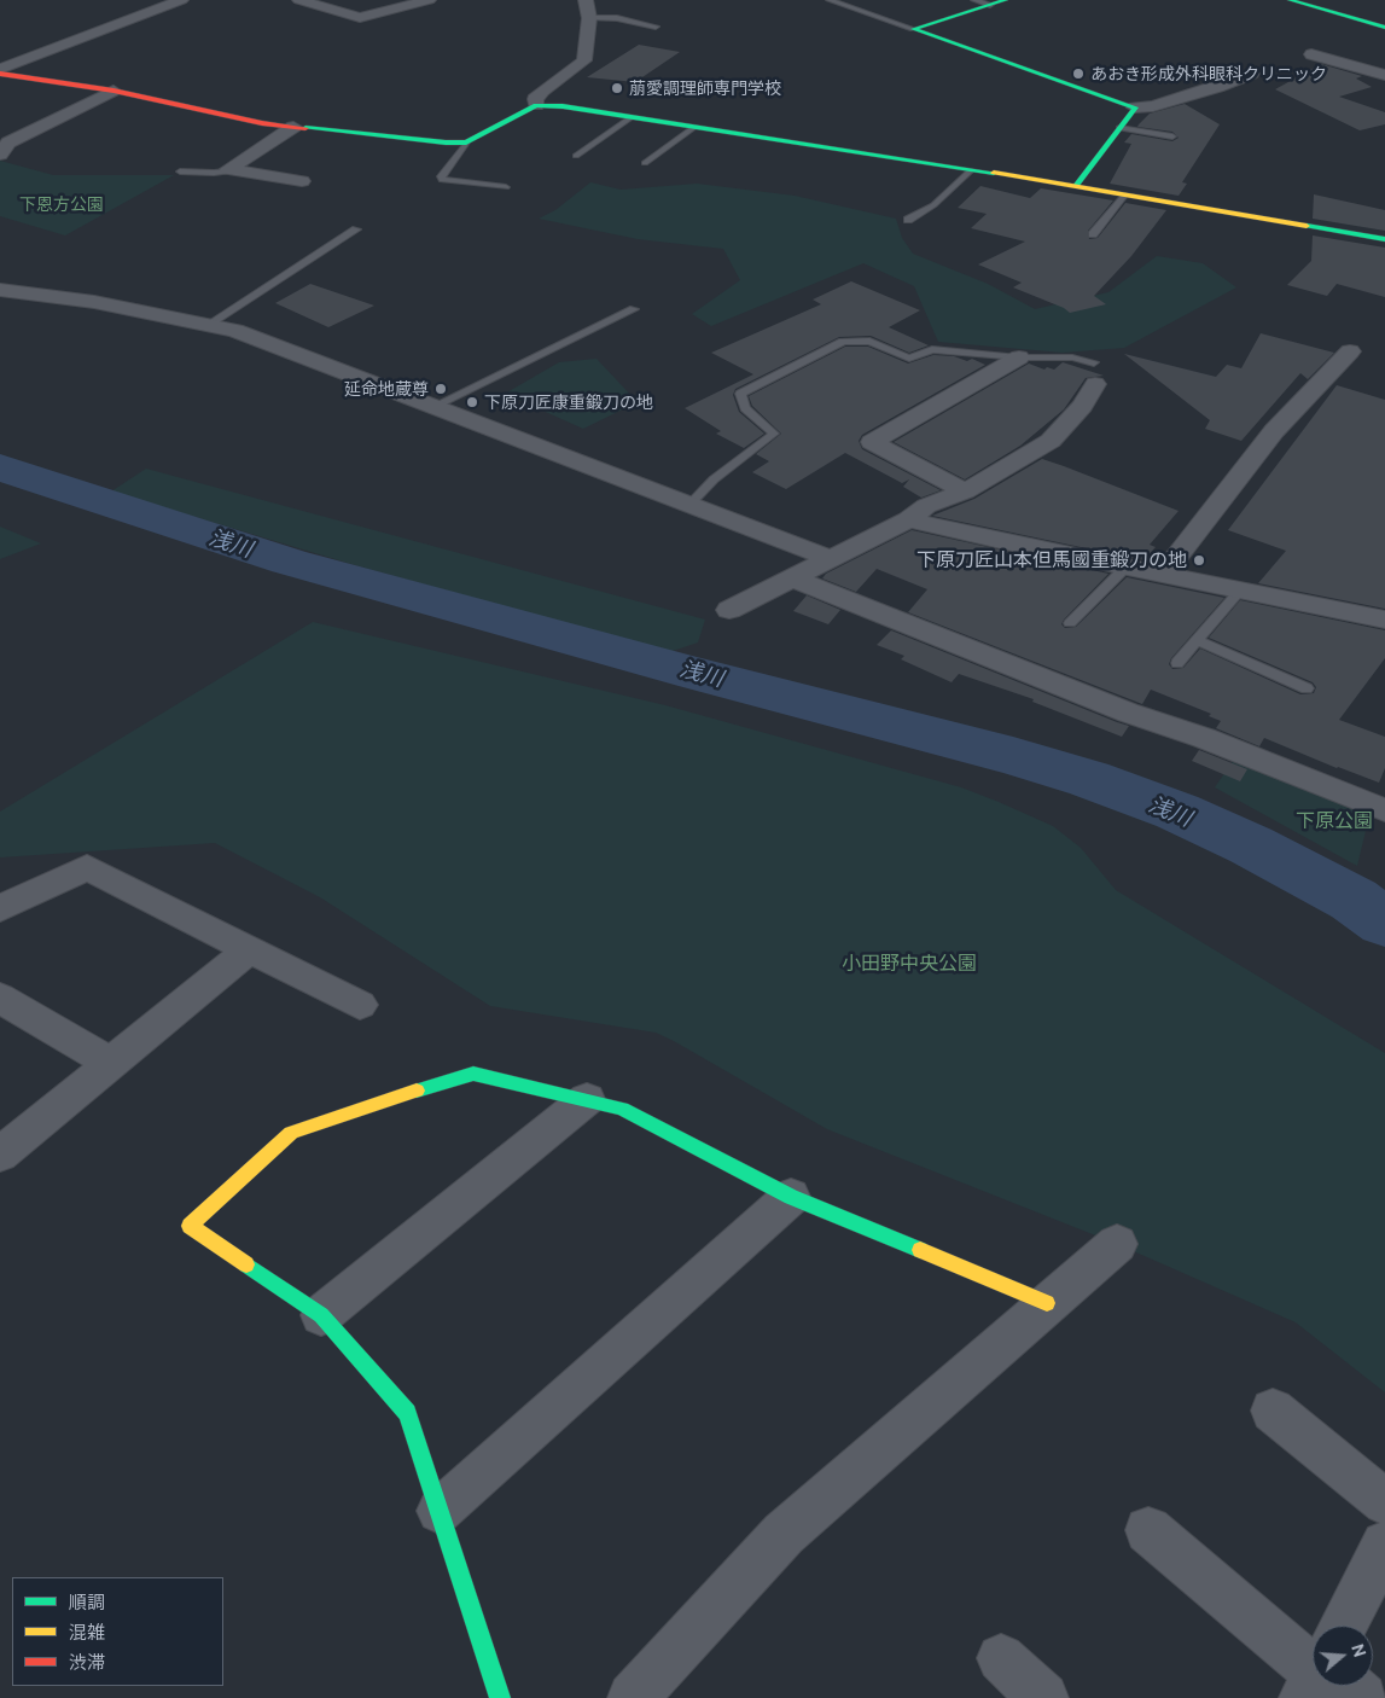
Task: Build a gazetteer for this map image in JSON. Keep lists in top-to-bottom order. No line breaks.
{"water":["浅川"],"parks":["下恩方公園","下原公園","小田野中央公園"],"places":["あおき形成外科眼科クリニック","萠愛調理師専門学校","延命地蔵尊","下原刀匠康重鍛刀の地","下原刀匠山本但馬國重鍛刀の地"],"legend":["順調","混雑","渋滞"],"north":"right"}
